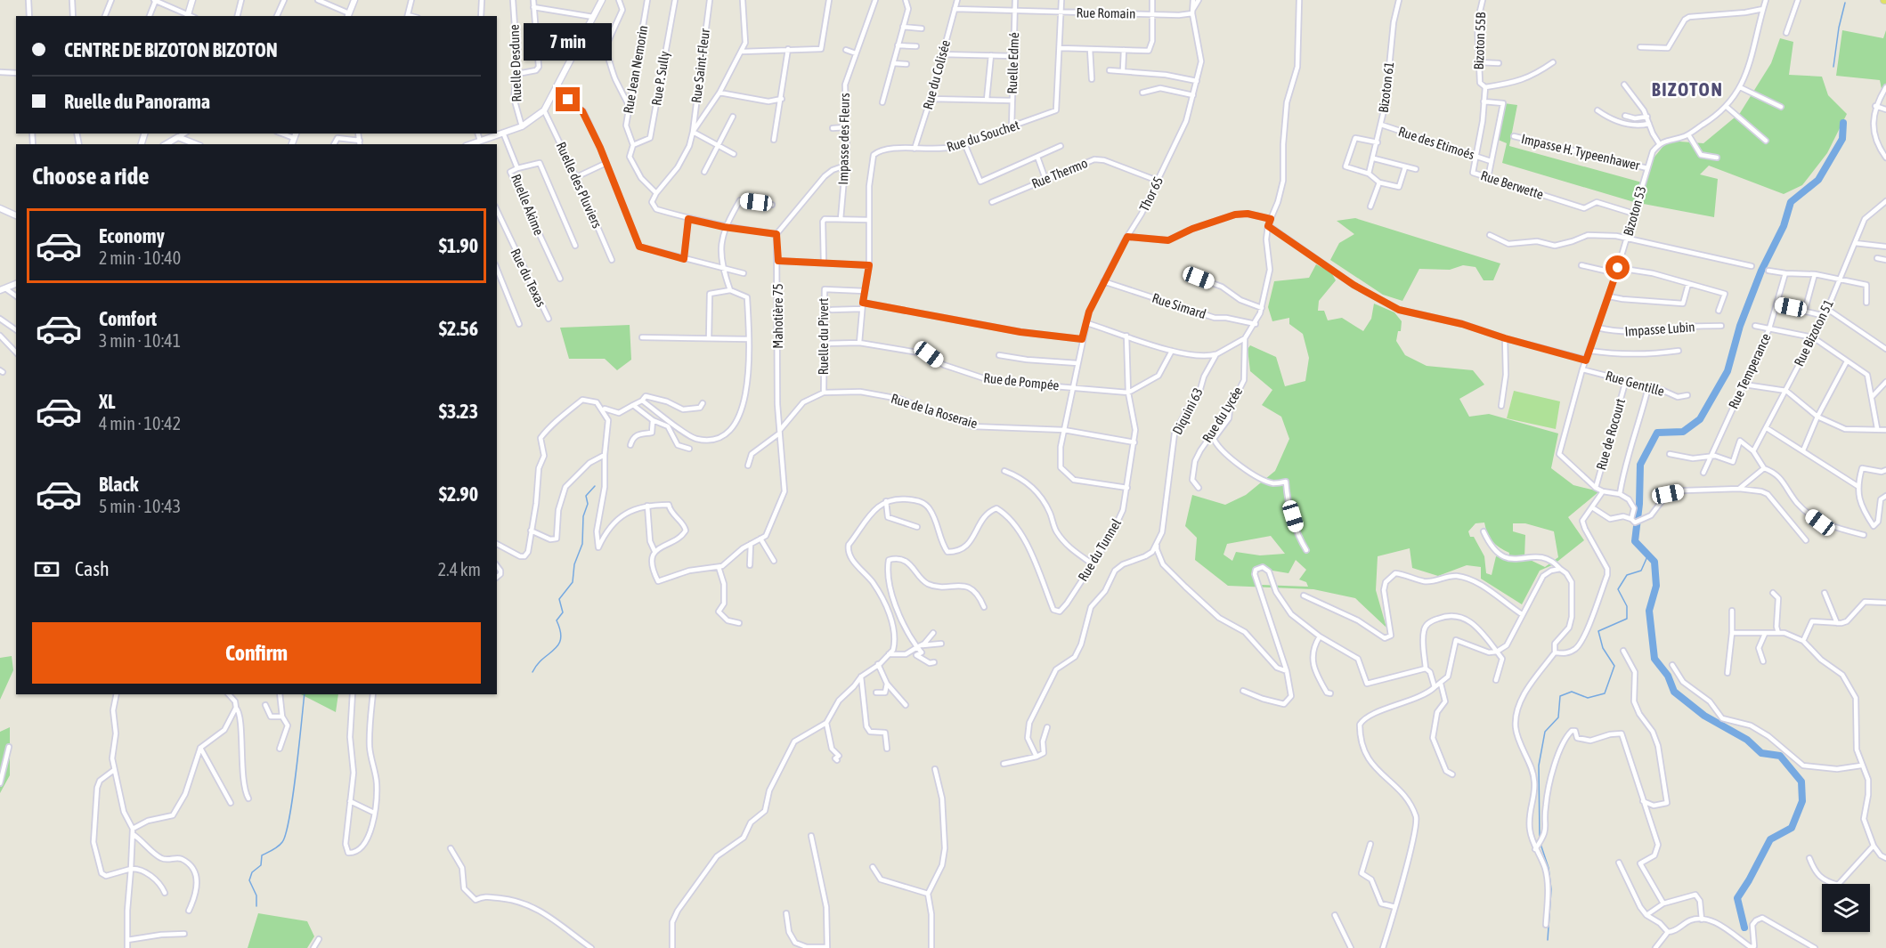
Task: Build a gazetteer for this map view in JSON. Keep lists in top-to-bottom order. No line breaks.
{"streets":{"street":["Rue Romain","Bizoton 55B","Ruelle Desdune","Ruelle Edmé","Rue Saint-Fleur","Rue Jean Nemorin","Rue du Colisée","Rue P. Sully","Bizoton 61","Rue du Souchet","Impasse des Fleurs","Rue des Etimoés","Impasse H. Typeenhawer","Rue Thermo","Ruelle des Pluviers","Rue Berwette","Thor 65","Ruelle Akime","Bizoton 53","Rue du Texas","Rue Simard","Mahotière 75","Impasse Lubin","Rue Bizoton 51","Ruelle du Pivert","Rue Temperance","Rue de Pompée","Rue Gentille","Rue de la Roseraie","Diquini 63","Rue du Lycée","Rue de Rocourt","Rue du Tunnel"]},"crossings":[["Rue Romain","Ruelle Edmé"],["Rue Romain","Rue du Colisée"],["Rue Romain","Rue du Souchet"],["Rue Romain","Thor 65"],["Bizoton 55B","Rue Berwette"],["Ruelle Edmé","Rue du Souchet"],["Rue Jean Nemorin","Rue P. Sully"],["Rue du Colisée","Rue du Souchet"],["Bizoton 61","Rue des Etimoés"],["Rue du Souchet","Ruelle du Pivert"],["Rue du Souchet","Rue de Pompée"],["Rue des Etimoés","Rue Berwette"],["Impasse H. Typeenhawer","Bizoton 53"],["Rue Thermo","Thor 65"],["Rue Berwette","Bizoton 53"],["Thor 65","Rue Simard"],["Thor 65","Rue de Pompée"],["Thor 65","Rue de la Roseraie"],["Thor 65","Rue du Tunnel"],["Bizoton 53","Impasse Lubin"],["Bizoton 53","Rue Gentille"],["Bizoton 53","Rue de Rocourt"],["Mahotière 75","Rue de la Roseraie"],["Ruelle du Pivert","Rue de Pompée"],["Ruelle du Pivert","Rue de la Roseraie"],["Rue de Pompée","Rue du Tunnel"],["Rue Gentille","Rue de Rocourt"],["Rue de la Roseraie","Rue du Tunnel"]],"districts":["BIZOTON"],"page":{"banner":["CENTRE DE BIZOTON BIZOTON","Ruelle du Panorama"],"bubble":"7 min","heading":"Choose a ride","list":[{"name":"Economy","note":"2 min · 10:40","value":"$1.90"},{"name":"Comfort","note":"3 min · 10:41","value":"$2.56"},{"name":"XL","note":"4 min · 10:42","value":"$3.23"},{"name":"Black","note":"5 min · 10:43","value":"$2.90"}],"pay":["Cash","2.4 km"],"buttons":"Confirm"}}
